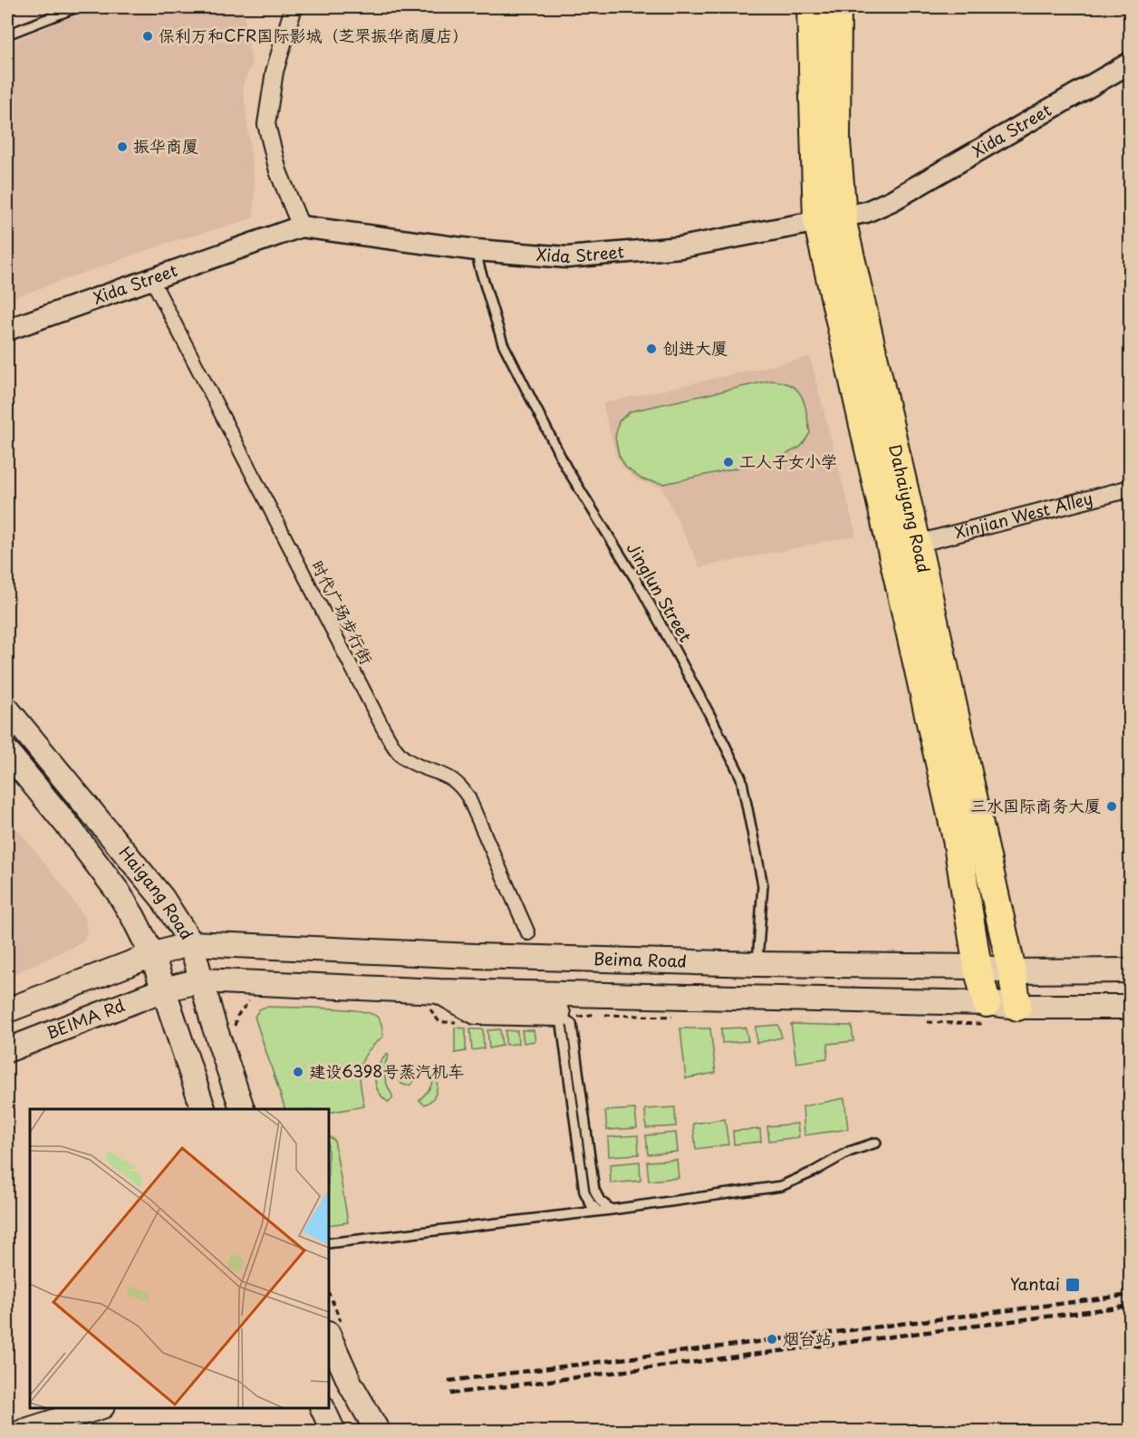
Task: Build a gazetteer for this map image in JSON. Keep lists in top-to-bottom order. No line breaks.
{"streets":{"highway":["Dahaiyang Road"],"main road":["Haigang Road","Beima Road","BEIMA Rd"],"street":["Xida Street","Xinjian West Alley","时代广场步行街"],"lane":["Jinglun Street"]},"crossings":[["Xida Street","Dahaiyang Road"],["Xida Street","Jinglun Street"],["Xida Street","时代广场步行街"],["Dahaiyang Road","Xinjian West Alley"],["Dahaiyang Road","Beima Road"],["Jinglun Street","Beima Road"],["Haigang Road","Beima Road"],["Haigang Road","BEIMA Rd"]],"places":{"other":["保利万和CFR国际影城（芝罘振华商厦店）","振华商厦","创进大厦","工人子女小学","三水国际商务大厦","建设6398号蒸汽机车","烟台站"],"transit":["Yantai"]}}
